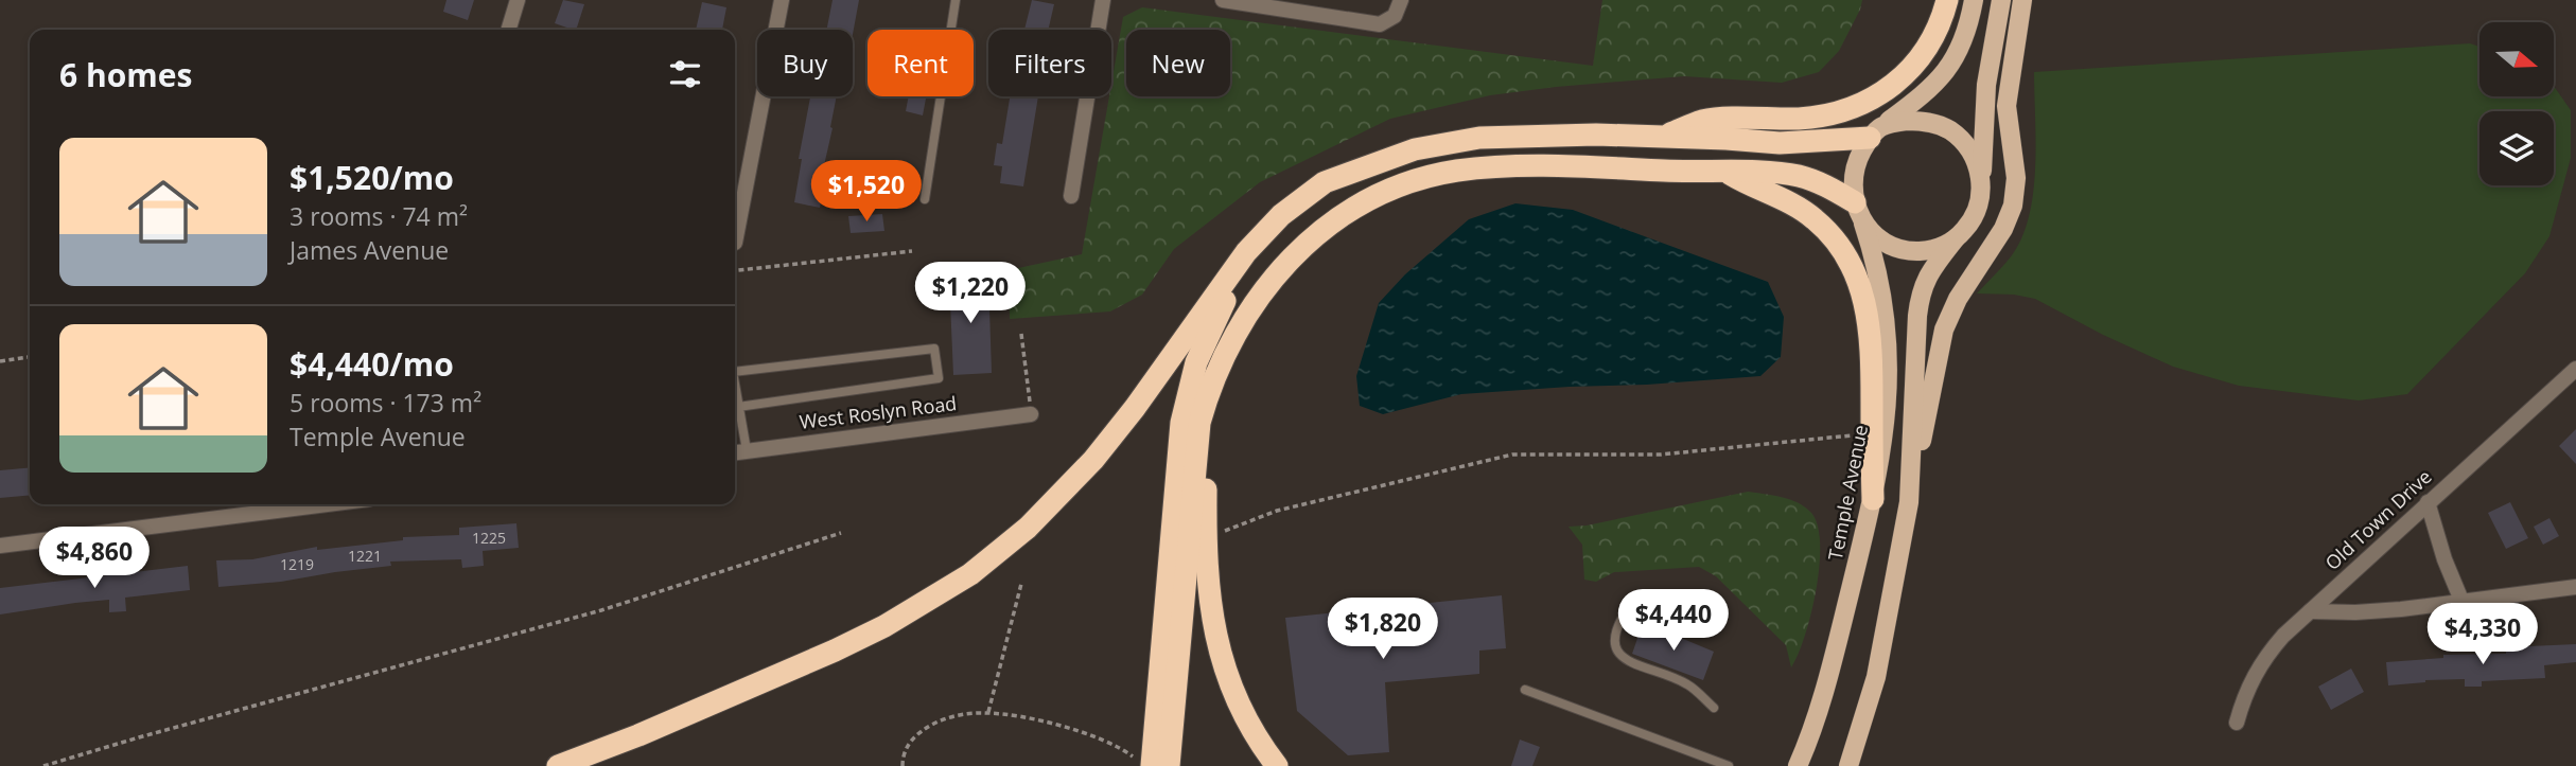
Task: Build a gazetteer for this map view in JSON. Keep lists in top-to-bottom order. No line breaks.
{"streets":{"main road":["Temple Avenue"],"street":["West Roslyn Road","Old Town Drive"]},"house_numbers":["1225","1221","1219"],"north":"right","page":{"chip":["Buy","Rent","Filters","New"],"heading":"6 homes","list":[{"name":"$1,520/mo","note":"3 rooms · 74 m² · James Avenue"},{"name":"$4,440/mo","note":"5 rooms · 173 m² · Temple Avenue"}],"price":["$1,520","$1,220","$4,860","$4,440","$1,820","$4,330"]}}
